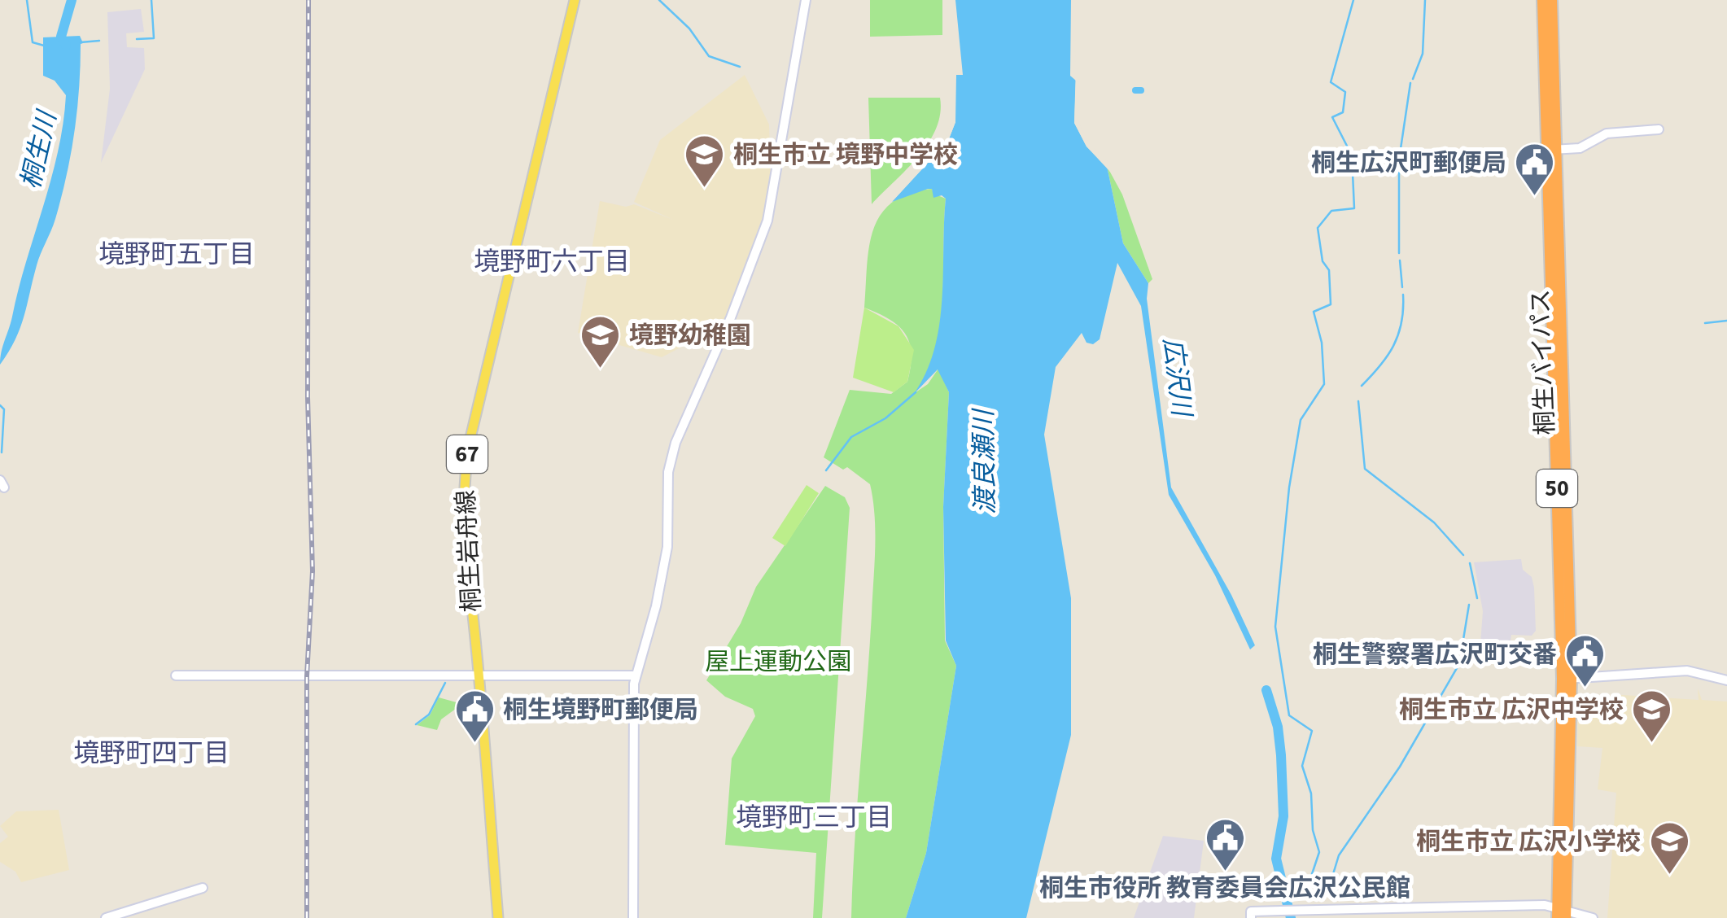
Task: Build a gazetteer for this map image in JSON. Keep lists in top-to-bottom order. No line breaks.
{"streets":{"highway":["桐生バイパス","50"],"main road":["67","桐生岩舟線"]},"districts":["境野町五丁目","境野町六丁目","境野町四丁目","境野町三丁目"],"water":["桐生川","広沢川","渡良瀬川"],"parks":["屋上運動公園"],"places":{"school or university":["桐生市立 境野中学校","境野幼稚園","桐生市立 広沢中学校","桐生市立 広沢小学校"],"public building":["桐生広沢町郵便局","桐生警察署広沢町交番","桐生境野町郵便局","桐生市役所 教育委員会広沢公民館"]}}
